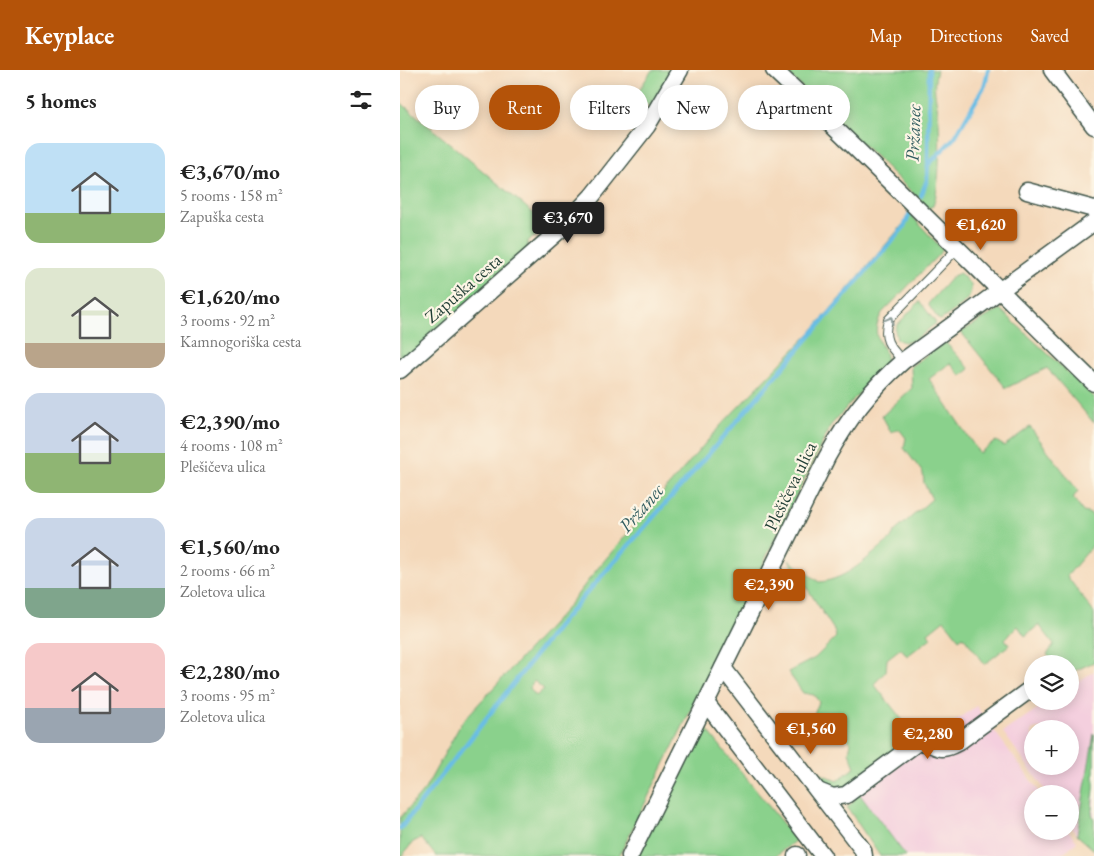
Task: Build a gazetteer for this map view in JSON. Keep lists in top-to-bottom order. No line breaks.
{"streets":{"street":["Zapuška cesta","Plešičeva ulica"]},"water":["Pržanec"],"page":{"header":"Keyplace","nav":["Map","Directions","Saved"],"heading":"5 homes","chip":["Buy","Rent","Filters","New","Apartment"],"list":[{"name":"€3,670/mo","note":"5 rooms · 158 m² · Zapuška cesta"},{"name":"€1,620/mo","note":"3 rooms · 92 m² · Kamnogoriška cesta"},{"name":"€2,390/mo","note":"4 rooms · 108 m² · Plešičeva ulica"},{"name":"€1,560/mo","note":"2 rooms · 66 m² · Zoletova ulica"},{"name":"€2,280/mo","note":"3 rooms · 95 m² · Zoletova ulica"}],"price":["€3,670","€1,620","€2,390","€1,560","€2,280"],"map_buttons":["+","−"]}}
